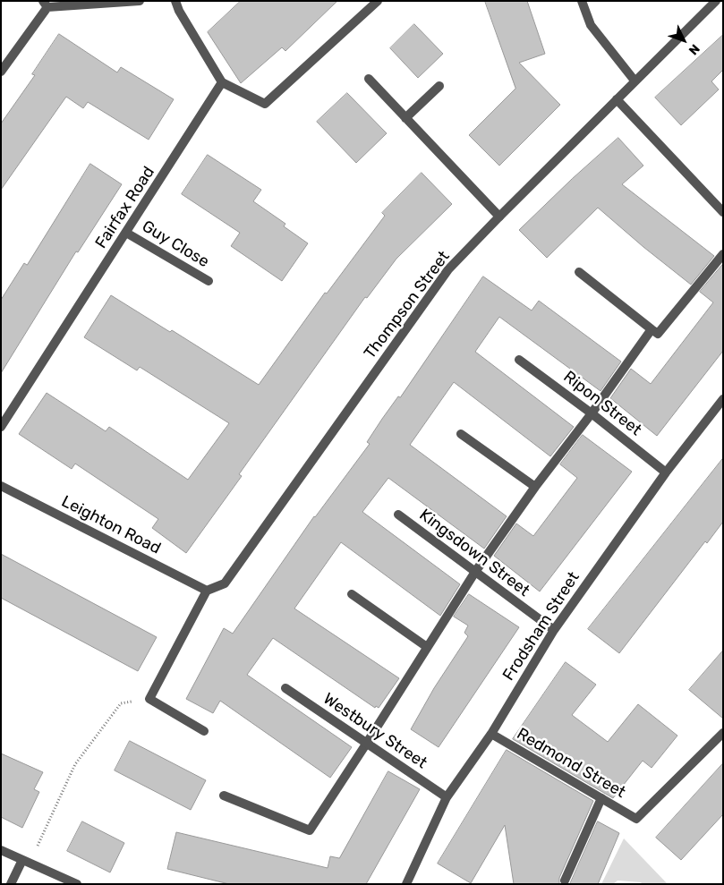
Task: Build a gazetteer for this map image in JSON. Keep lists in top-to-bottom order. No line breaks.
{"streets":{"street":["Fairfax Road","Guy Close","Thompson Street","Ripon Street","Leighton Road","Kingsdown Street","Frodsham Street","Westbury Street","Redmond Street"]},"crossings":[["Fairfax Road","Guy Close"],["Thompson Street","Leighton Road"],["Ripon Street","Frodsham Street"],["Kingsdown Street","Frodsham Street"],["Frodsham Street","Westbury Street"],["Frodsham Street","Redmond Street"]],"north":"bottom right"}
